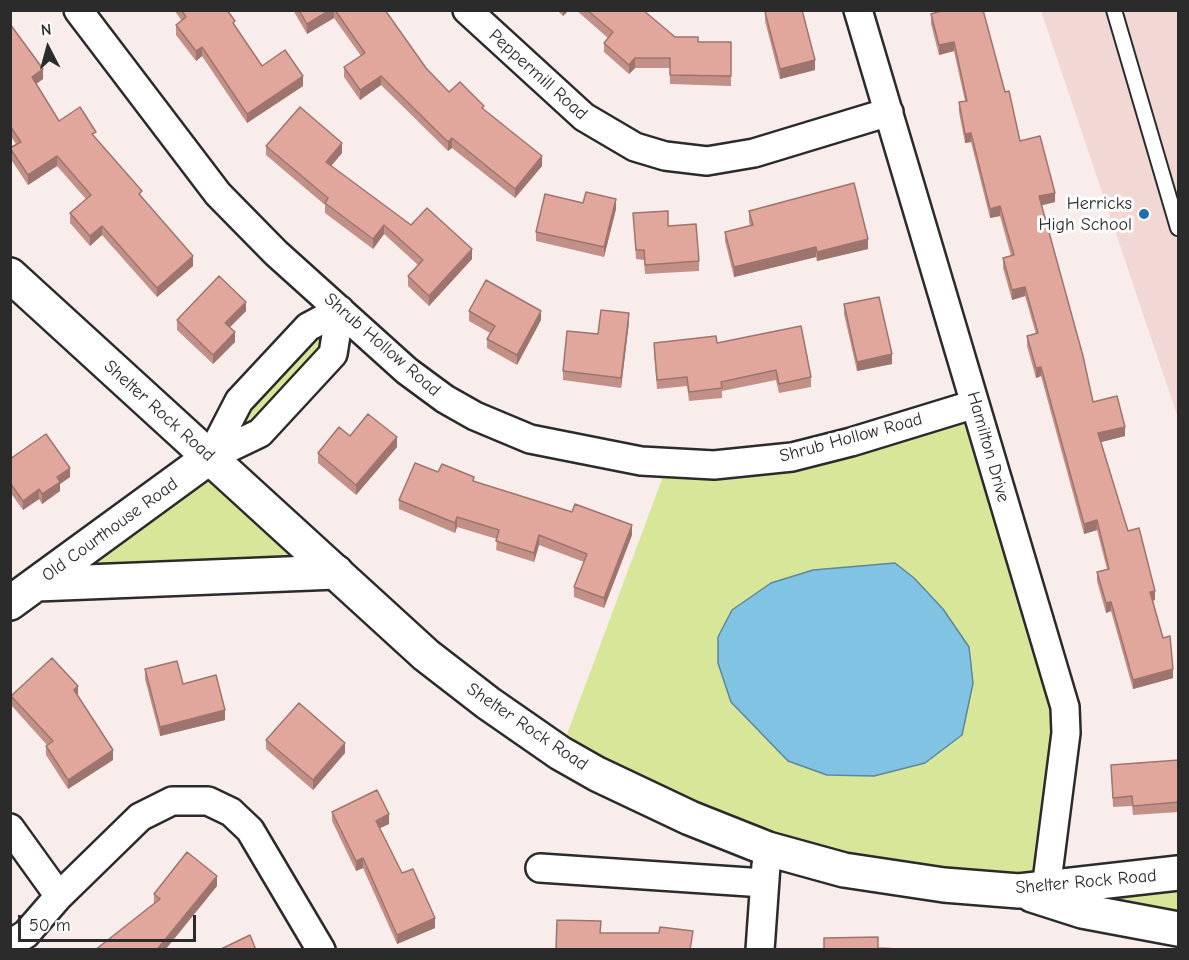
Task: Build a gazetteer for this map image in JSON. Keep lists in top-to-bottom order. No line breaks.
{"streets":{"main road":["Shelter Rock Road","Old Courthouse Road"],"street":["Peppermill Road","Shrub Hollow Road","Hamilton Drive"]},"crossings":[["Peppermill Road","Hamilton Drive"],["Shrub Hollow Road","Hamilton Drive"],["Shelter Rock Road","Hamilton Drive"],["Shelter Rock Road","Old Courthouse Road"]],"places":["Herricks High School"],"scale_bar":"50 m","north":"top"}
